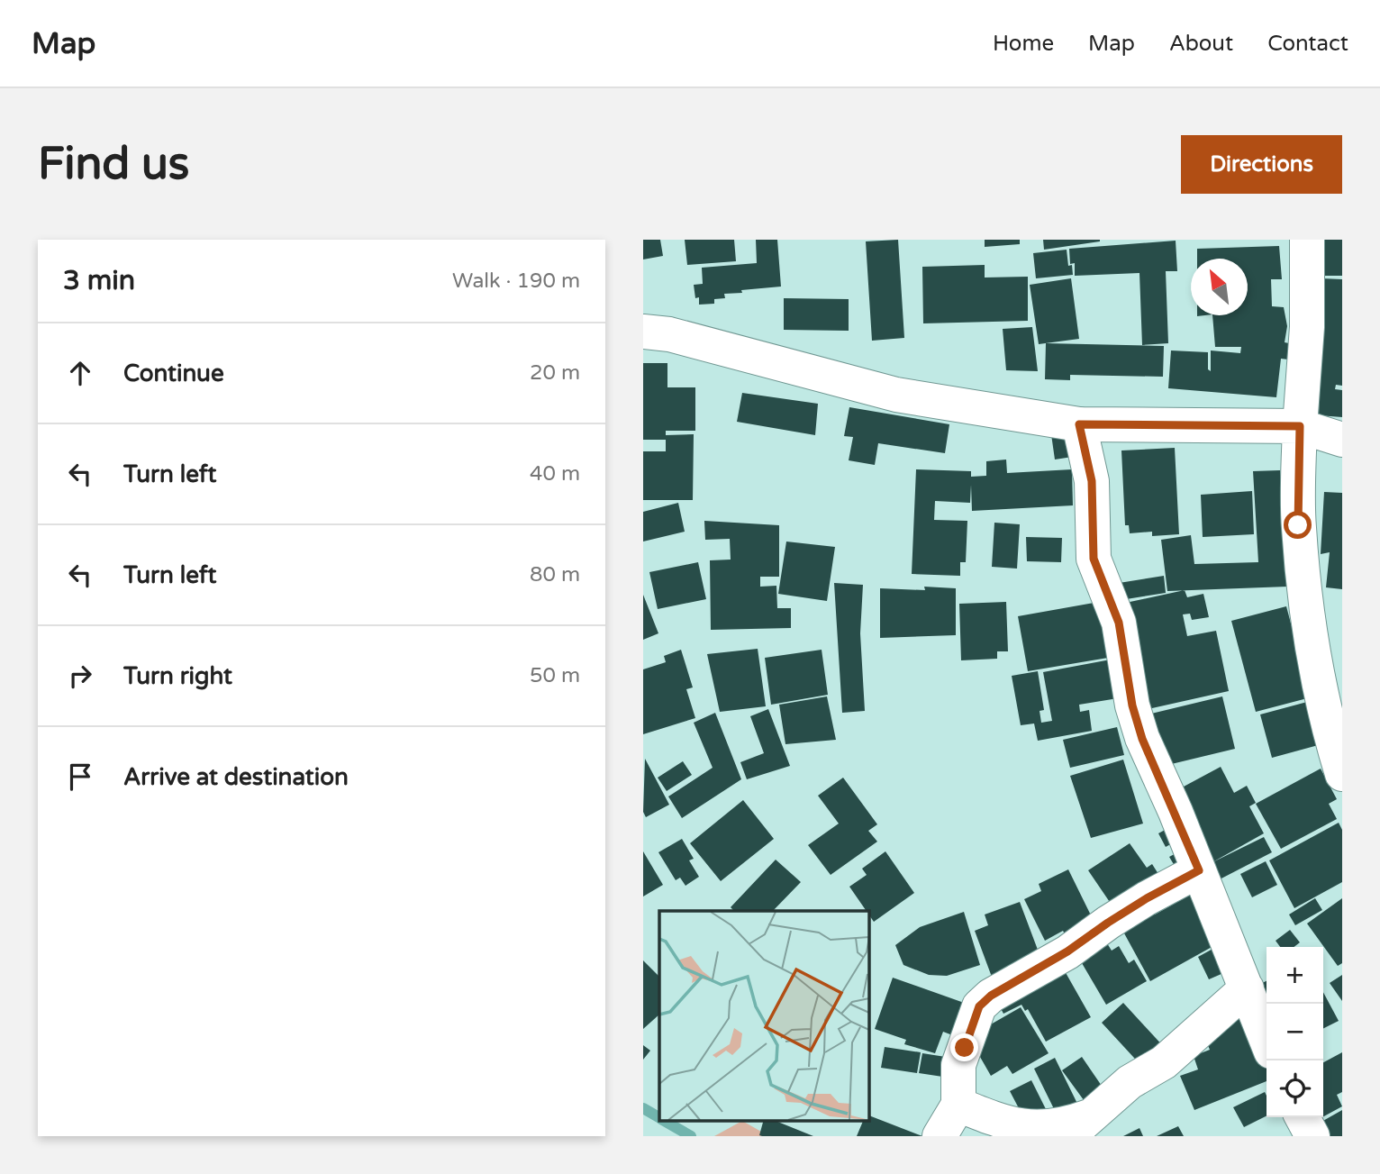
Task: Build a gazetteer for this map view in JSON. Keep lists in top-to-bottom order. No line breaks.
{"north":"top left","page":{"header":"Map","nav":["Home","Map","About","Contact"],"buttons":"Directions","title":"Find us","heading":["3 min","Walk · 190 m"],"list":[["Continue","20 m"],["Turn left","40 m"],["Turn left","80 m"],["Turn right","50 m"],"Arrive at destination"],"map_buttons":["+","−"]}}
